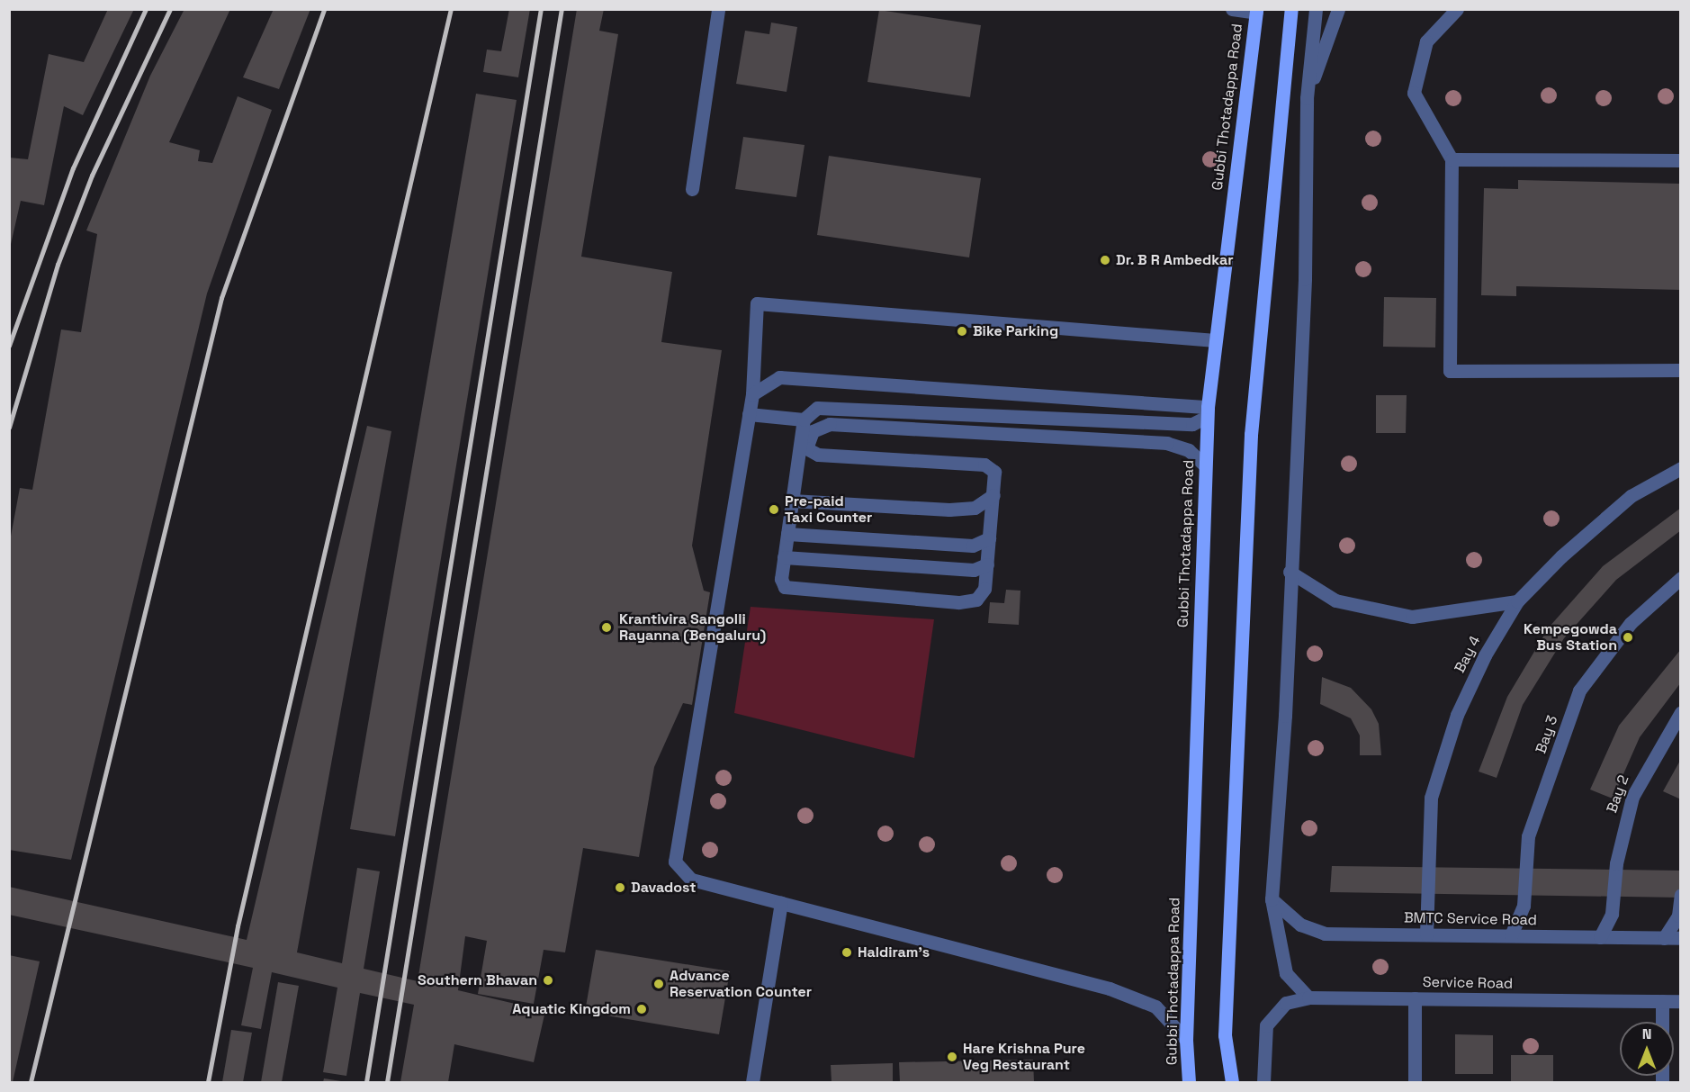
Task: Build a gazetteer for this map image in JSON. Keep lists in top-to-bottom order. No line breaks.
{"streets":{"main road":["Gubbi Thotadappa Road"],"lane":["Bay 4","Bay 3","Bay 2","BMTC Service Road","Service Road"]},"crossings":[["Bay 4","BMTC Service Road"],["Bay 3","BMTC Service Road"],["Bay 2","BMTC Service Road"]],"places":["Dr. B R Ambedkar","Bike Parking","Pre-paid Taxi Counter","Krantivira Sangolli Rayanna (Bengaluru)","Kempegowda Bus Station","Davadost","Haldiram's","Southern Bhavan","Advance Reservation Counter","Aquatic Kingdom","Hare Krishna Pure Veg Restaurant"],"north":"top"}
